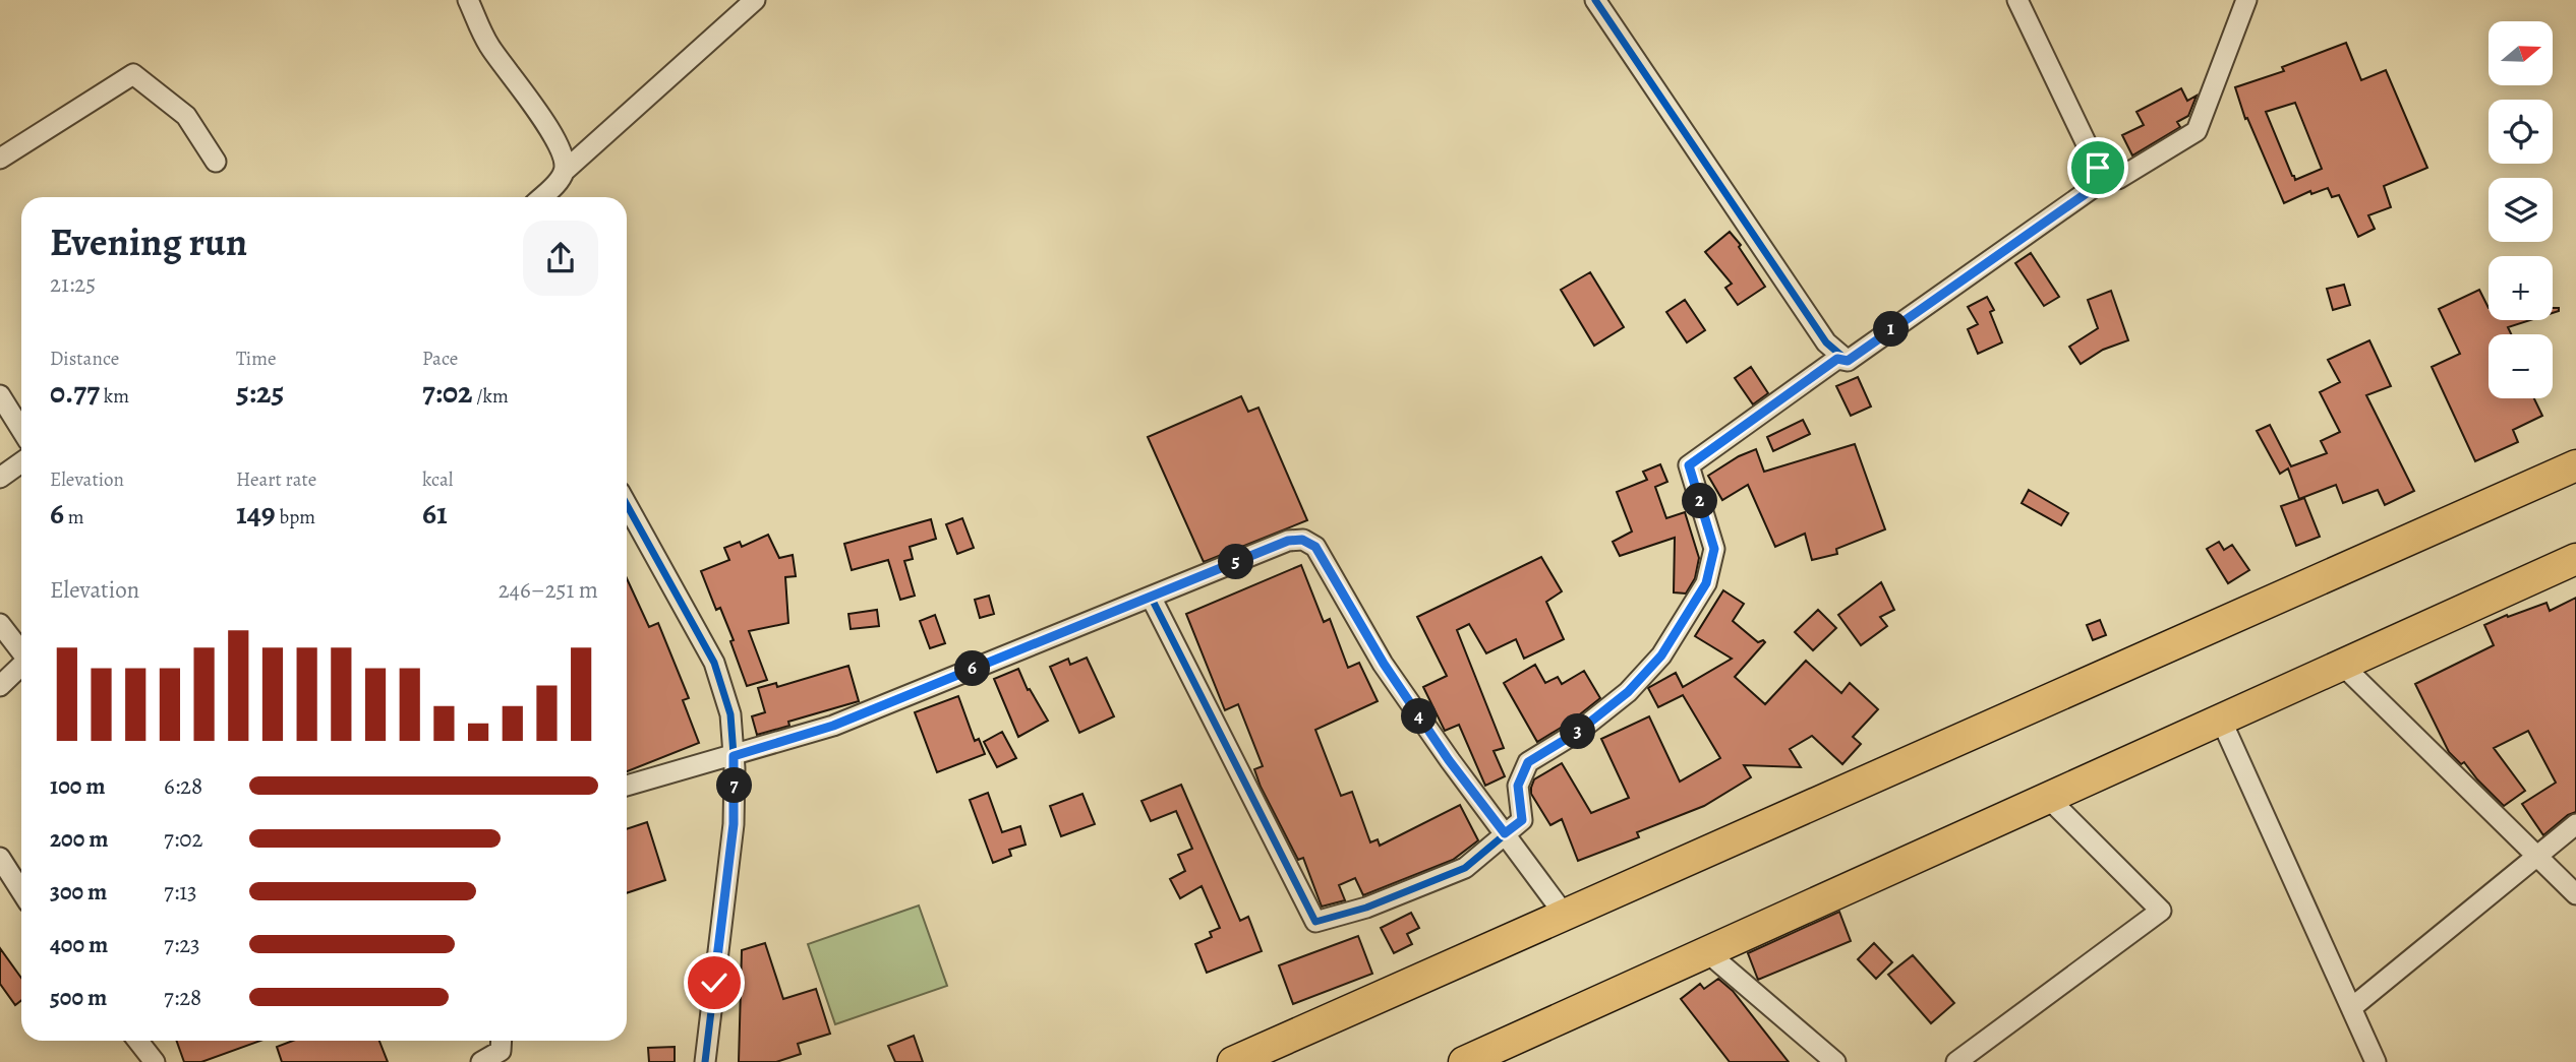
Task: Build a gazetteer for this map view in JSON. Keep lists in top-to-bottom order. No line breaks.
{"north":"right","page":{"map_buttons":["+","−"],"heading":["Evening run","21:25"],"pins":["1","2","5","6","4","3","7"],"stats":[["Distance","0.77 km"],["Time","5:25"],["Pace","7:02 /km"],["Elevation","6 m"],["Heart rate","149 bpm"],["kcal","61"]],"chart":["Elevation","246–251 m"],"list":[{"name":"100 m","note":"6:28"},{"name":"200 m","note":"7:02"},{"name":"300 m","note":"7:13"},{"name":"400 m","note":"7:23"},{"name":"500 m","note":"7:28"}]}}
